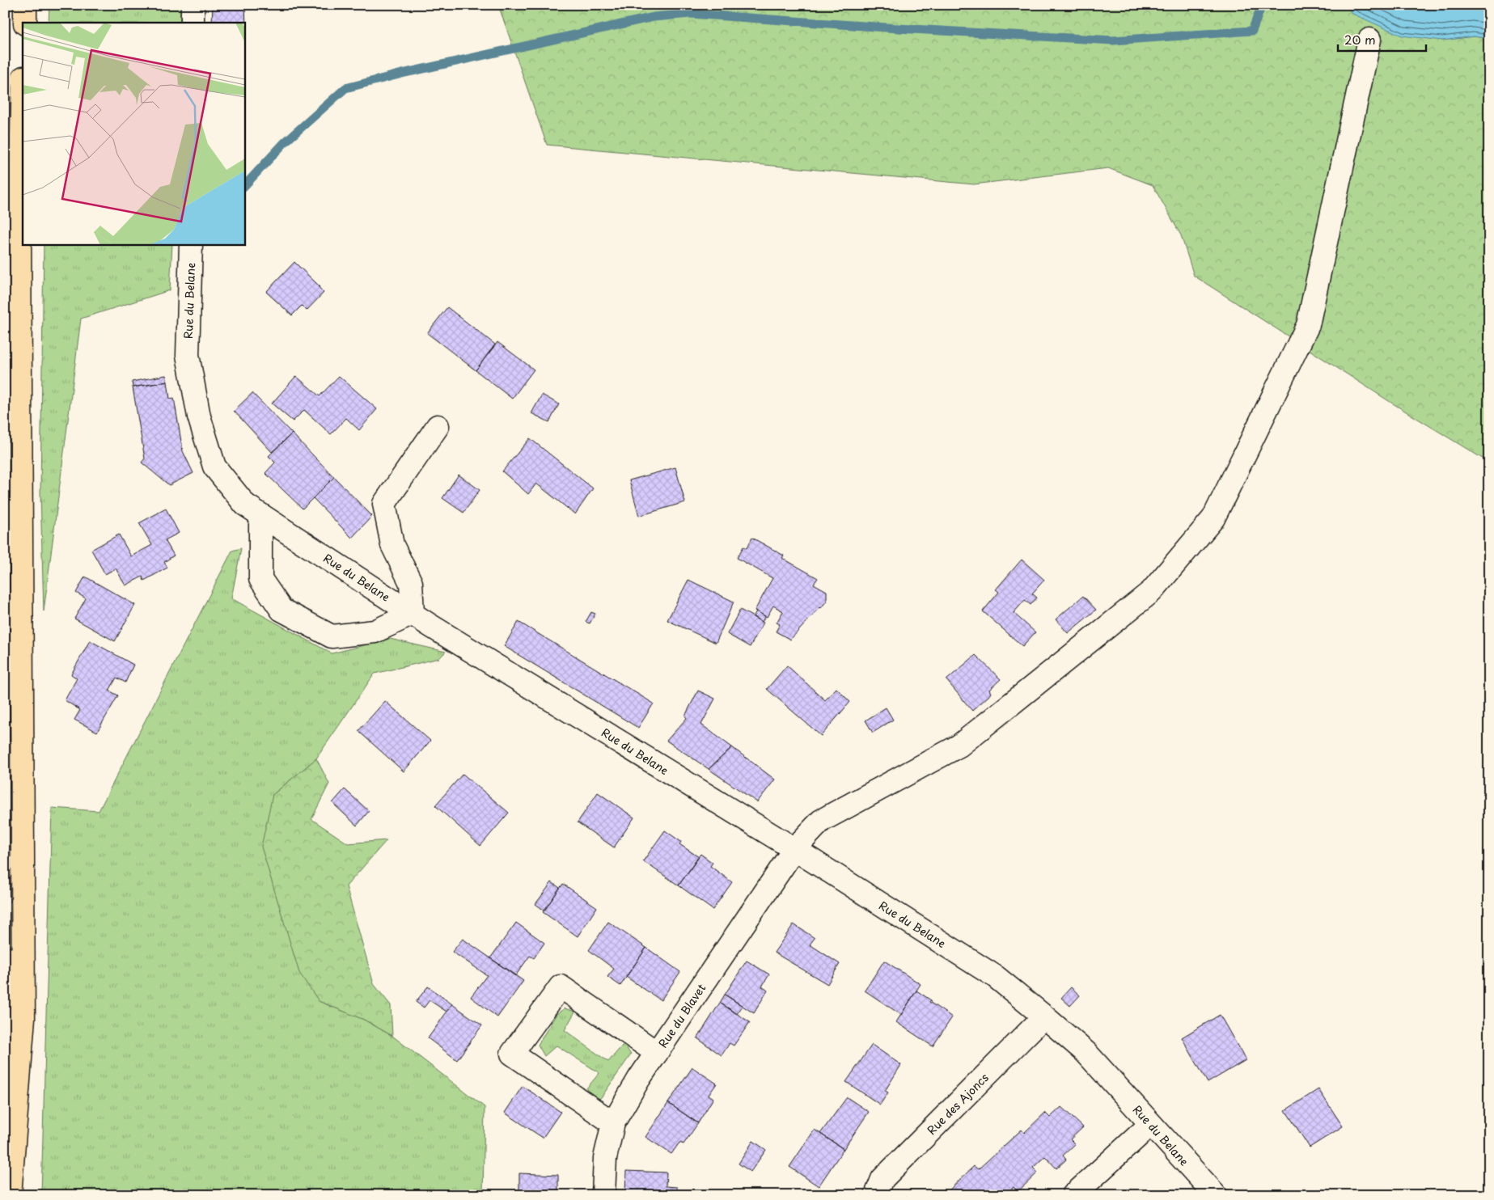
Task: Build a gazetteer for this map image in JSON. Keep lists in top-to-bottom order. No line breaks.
{"streets":{"street":["Rue du Belane","Rue du Blavet","Rue des Ajoncs"]},"crossings":[["Rue du Belane","Rue du Blavet"],["Rue du Belane","Rue des Ajoncs"]],"scale_bar":"20 m"}
